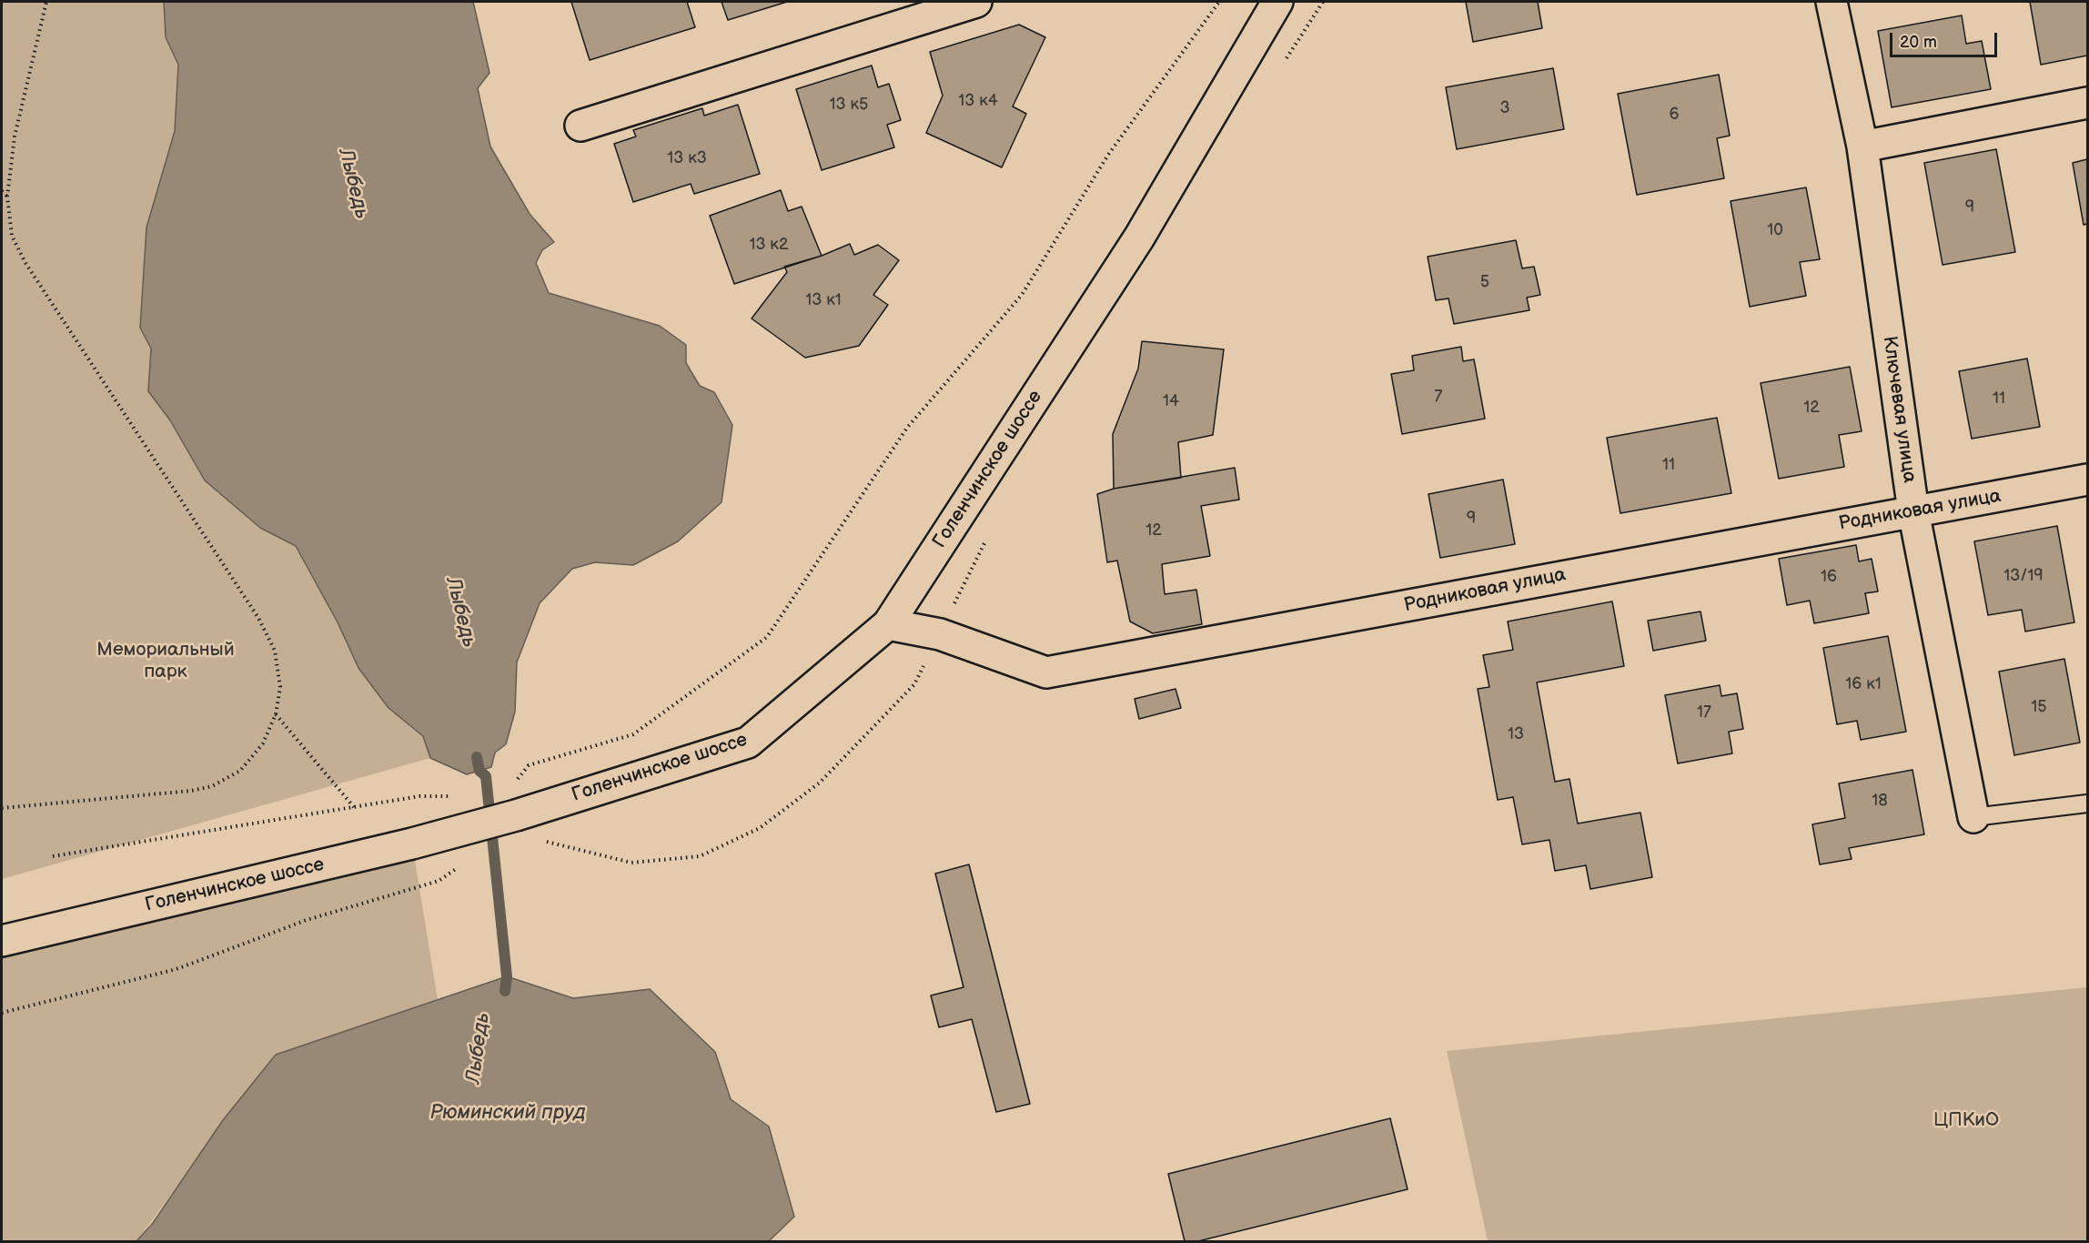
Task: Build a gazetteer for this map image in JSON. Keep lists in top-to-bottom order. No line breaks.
{"streets":{"street":["Ключевая улица","Голенчинское шоссе","Родниковая улица"]},"crossings":[["Ключевая улица","Родниковая улица"],["Голенчинское шоссе","Родниковая улица"]],"water":["Лыбедь","Рюминский пруд"],"parks":["Мемориальный парк","ЦПКиО"],"house_numbers":["13 к4","13 к5","3","6","13 к3","9","10","13 к2","5","13 к1","7","11","14","12","11","9","12","13/19","16","16 к1","15","17","13","18"],"scale_bar":"20 m"}
